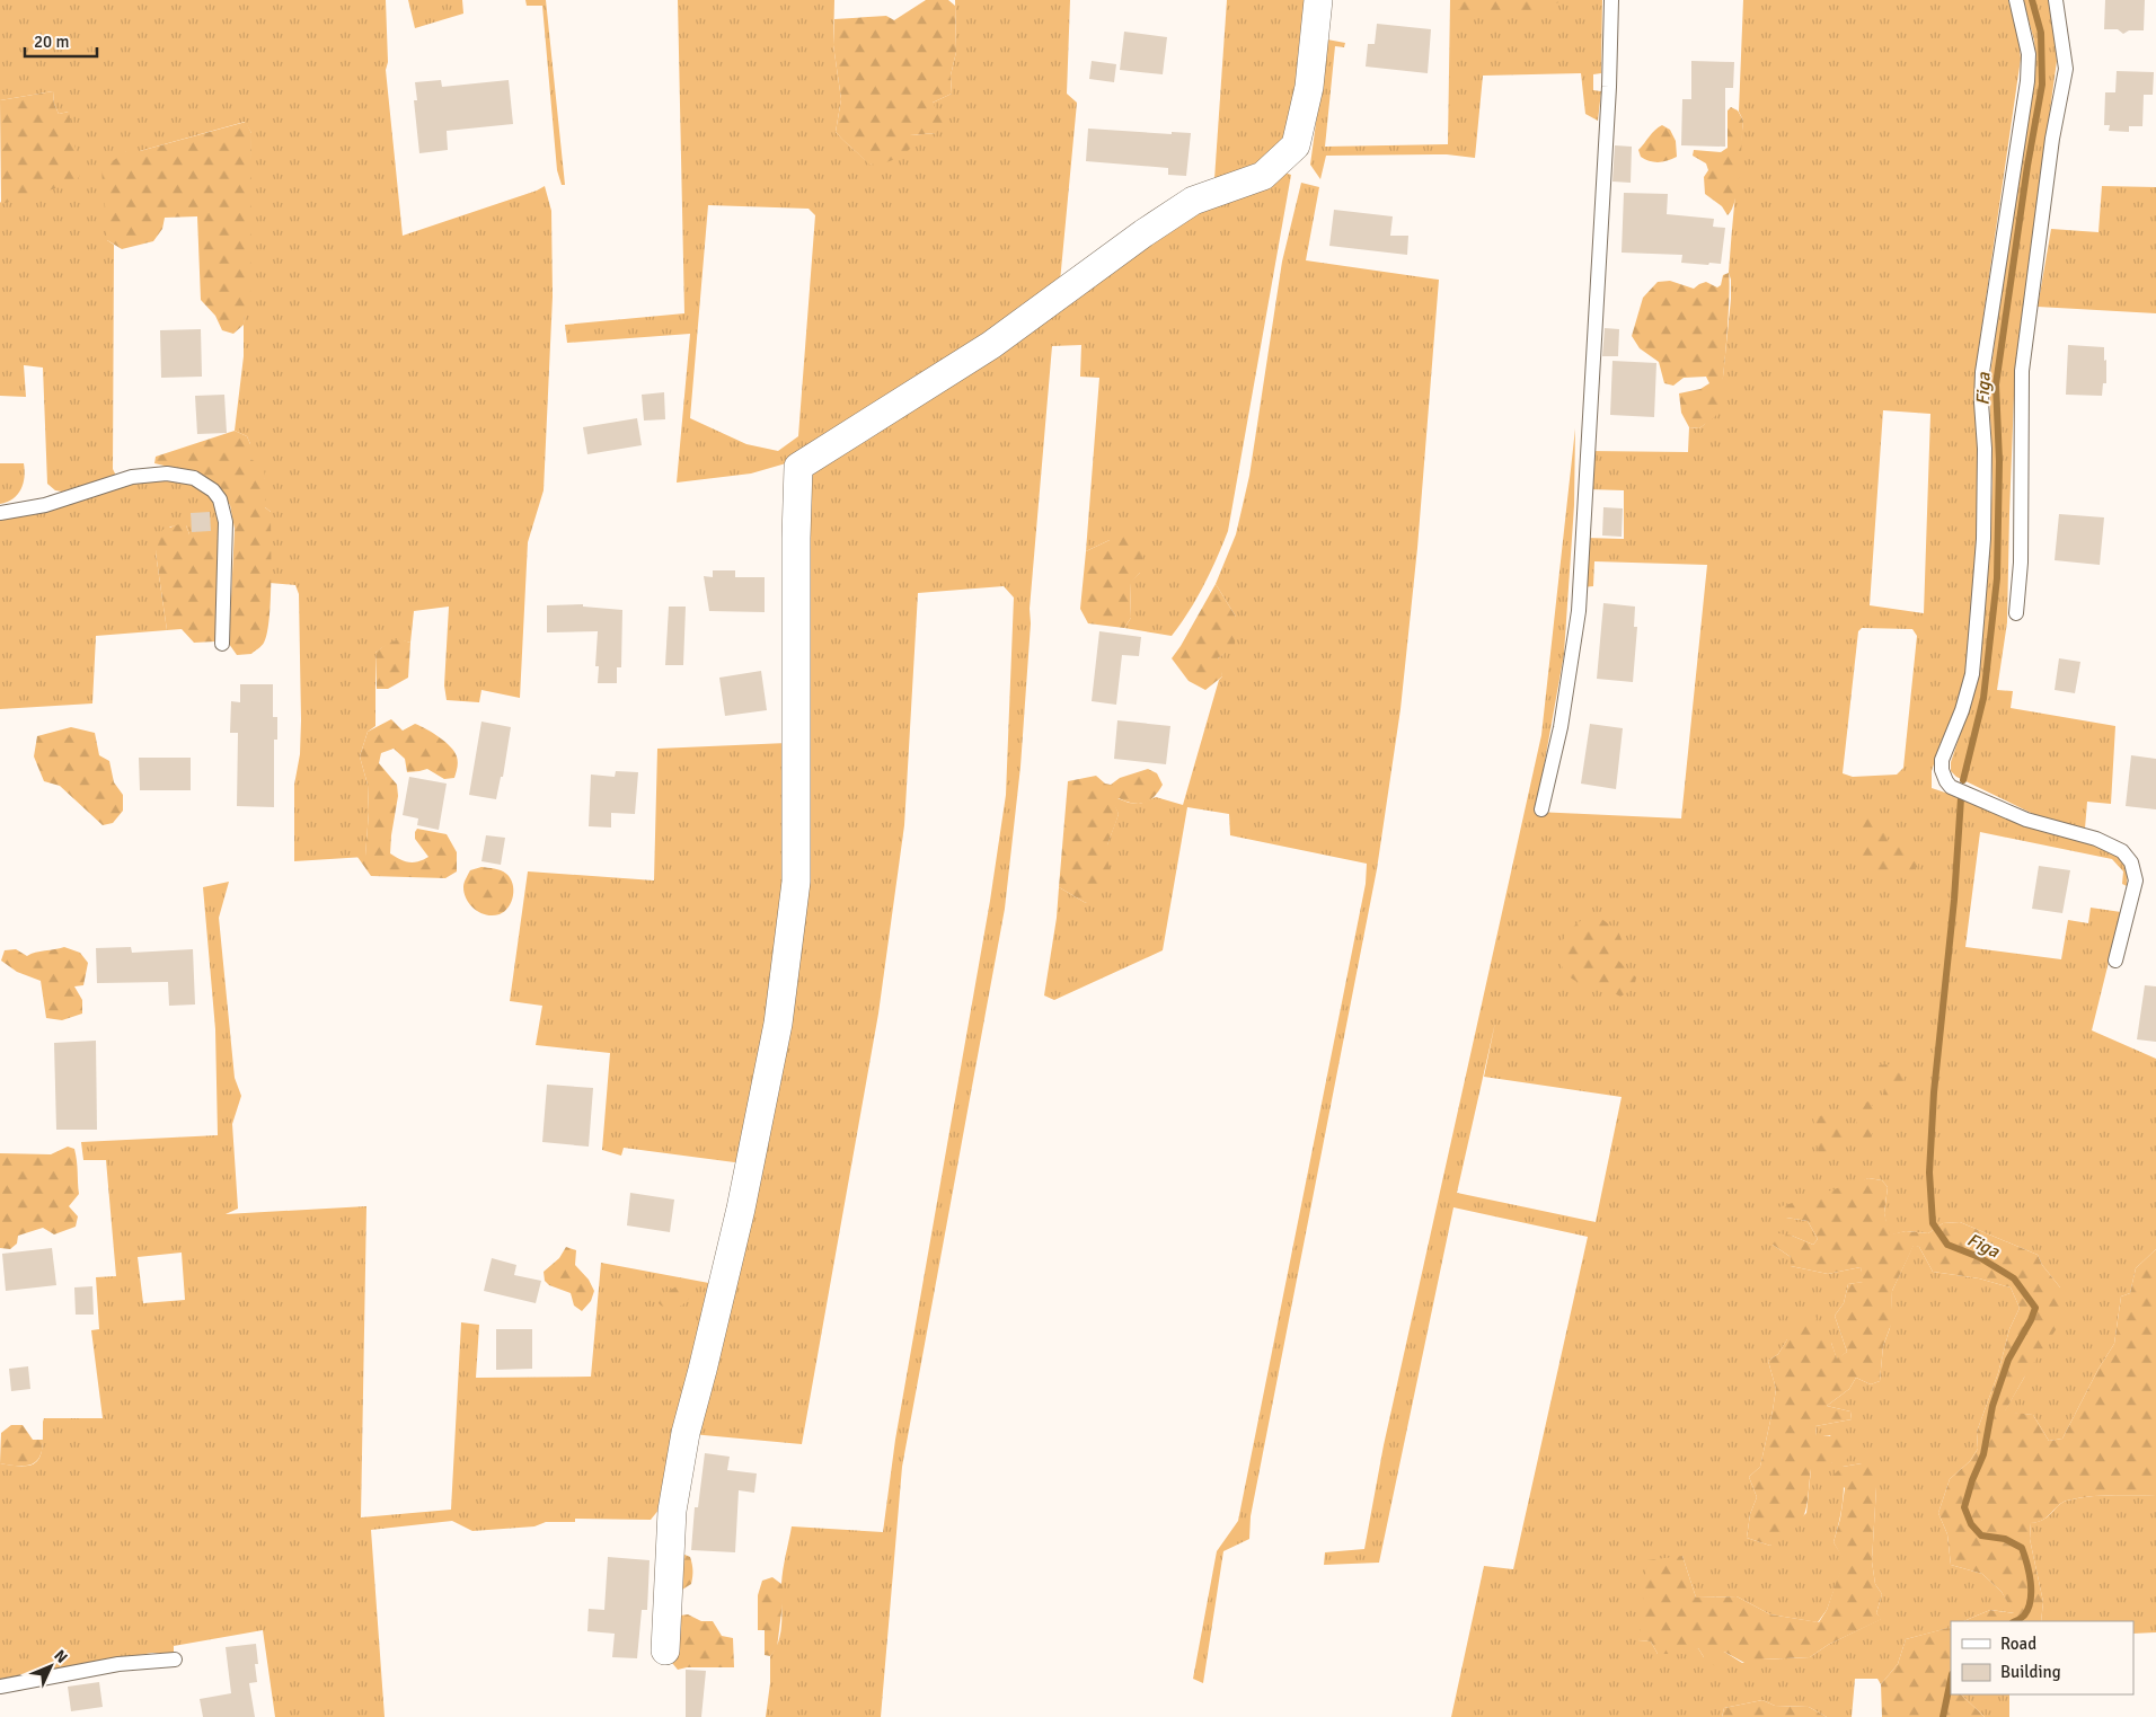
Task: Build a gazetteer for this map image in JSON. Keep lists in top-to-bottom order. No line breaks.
{"water":["Figa"],"legend":["Road","Building"],"scale_bar":"20 m","north":"top right"}
